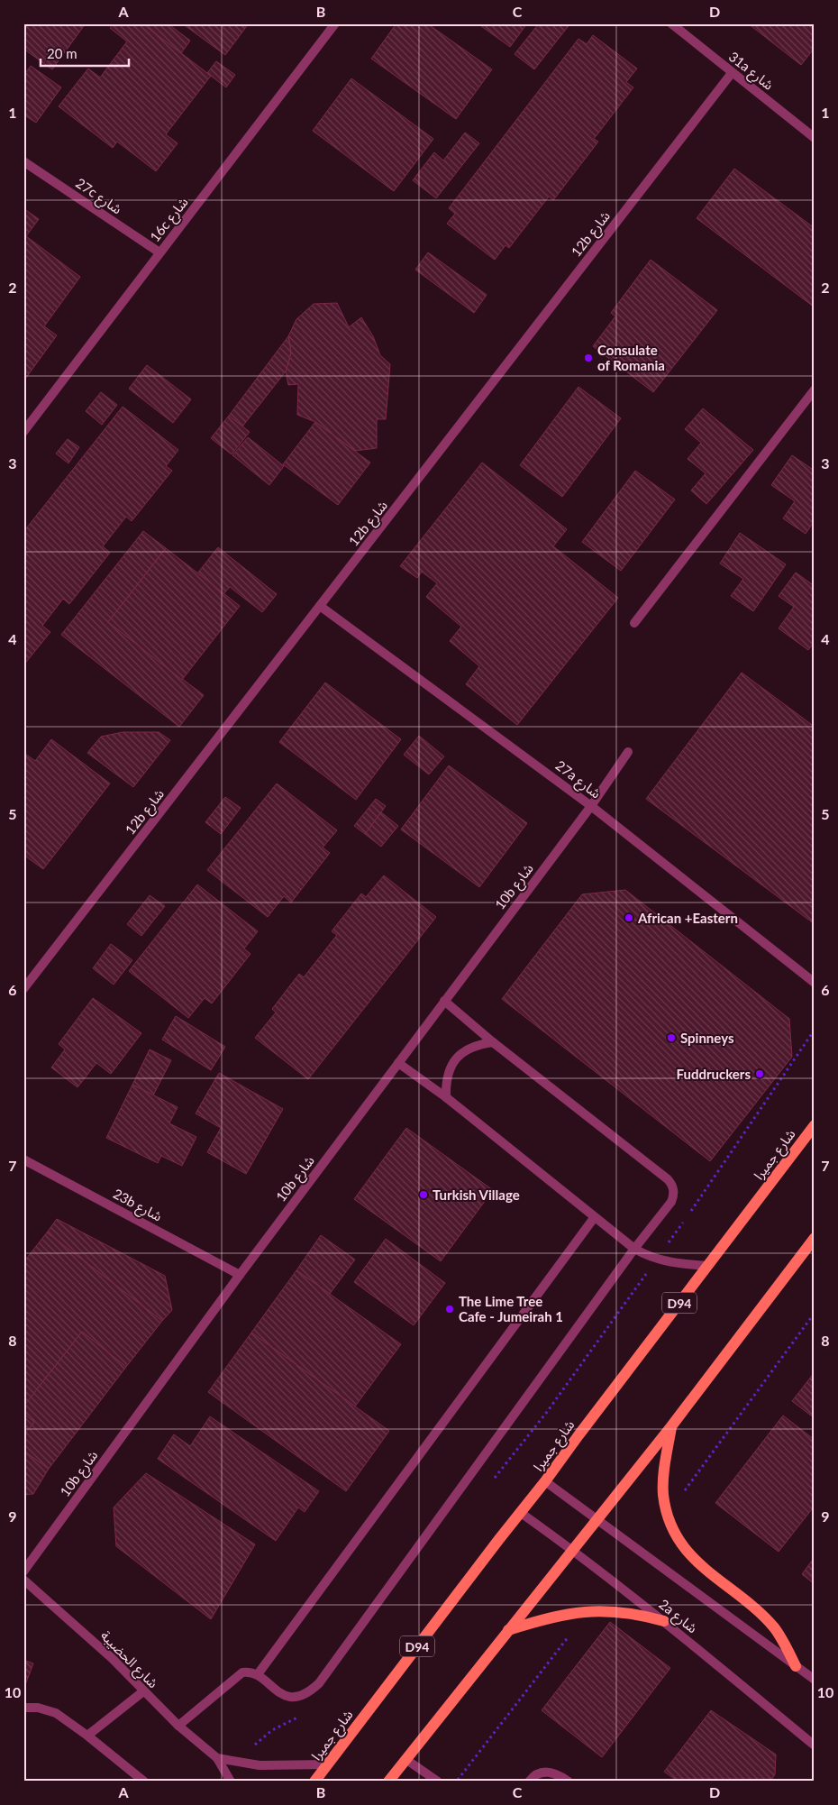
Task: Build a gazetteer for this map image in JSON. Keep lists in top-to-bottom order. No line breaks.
{"streets":{"main road":["شارع جميرا","D94"],"street":["31a شارع","27c شارع","16c شارع","12b شارع","27a شارع","10b شارع","23b شارع","2a شارع","شارع الحضيبة"]},"crossings":[["31a شارع","12b شارع"],["27c شارع","16c شارع"],["12b شارع","27a شارع"],["27a شارع","10b شارع"],["10b شارع","23b شارع"],["شارع جميرا","2a شارع"],["شارع جميرا","شارع الحضيبة"]],"places":["Consulate of Romania","African +Eastern","Spinneys","Fuddruckers","Turkish Village","The Lime Tree Cafe - Jumeirah 1"],"scale_bar":"20 m","grid":{"columns":["A","B","C","D"],"rows":["1","2","3","4","5","6","7","8","9","10"]}}
